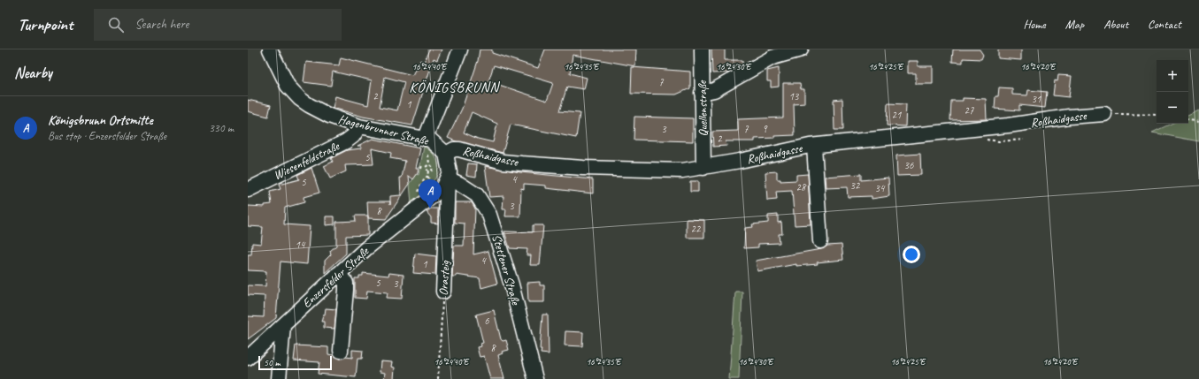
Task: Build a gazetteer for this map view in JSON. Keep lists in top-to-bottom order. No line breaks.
{"streets":{"street":["Quellenstraße","Roßhaidgasse","Hagenbrunner Straße","Wiesenfeldstraße","Stettener Straße","Enzersfelder Straße","Orasteig"]},"crossings":[["Quellenstraße","Roßhaidgasse"],["Roßhaidgasse","Hagenbrunner Straße"],["Hagenbrunner Straße","Wiesenfeldstraße"],["Stettener Straße","Orasteig"]],"districts":["KÖNIGSBRUNN"],"house_numbers":["7","2","13","31","1","27","21","3","7","9","2","5","36","4","5","32","28","34","3","8","22","14","4","1","5","3","6","8"],"scale_bar":"50 m","page":{"header":"Turnpoint","search":"Search here","nav":["Home","Map","About","Contact"],"heading":"Nearby","map_buttons":["+","−"],"list":[{"mark":"A","name":"Königsbrunn Ortsmitte","note":"Bus stop · Enzersfelder Straße","value":"330 m"}],"pins":"A","scale":"50 m"},"coordinates":["16°24'40\"E","16°24'35\"E","16°24'30\"E","16°24'25\"E","16°24'20\"E"]}
